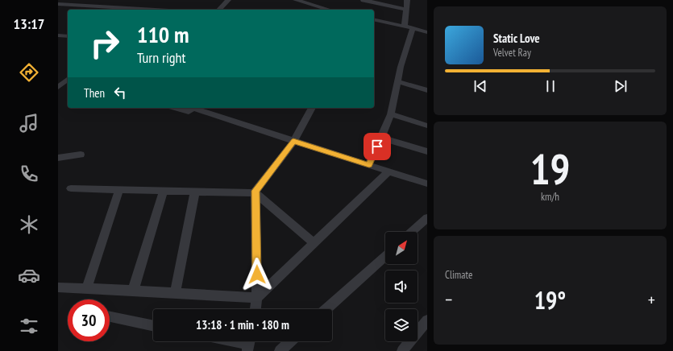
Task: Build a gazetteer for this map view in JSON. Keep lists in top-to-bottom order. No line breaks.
{"north":"top right","page":{"tabs":"13:17","turn":["110 m","Turn right"],"song":["Static Love","Velvet Ray"],"then":"Then","tile":[["19","km/h"],"Climate"],"heat":["−","19°","+"],"limit":"30","trip":"13:18 · 1 min · 180 m"}}
